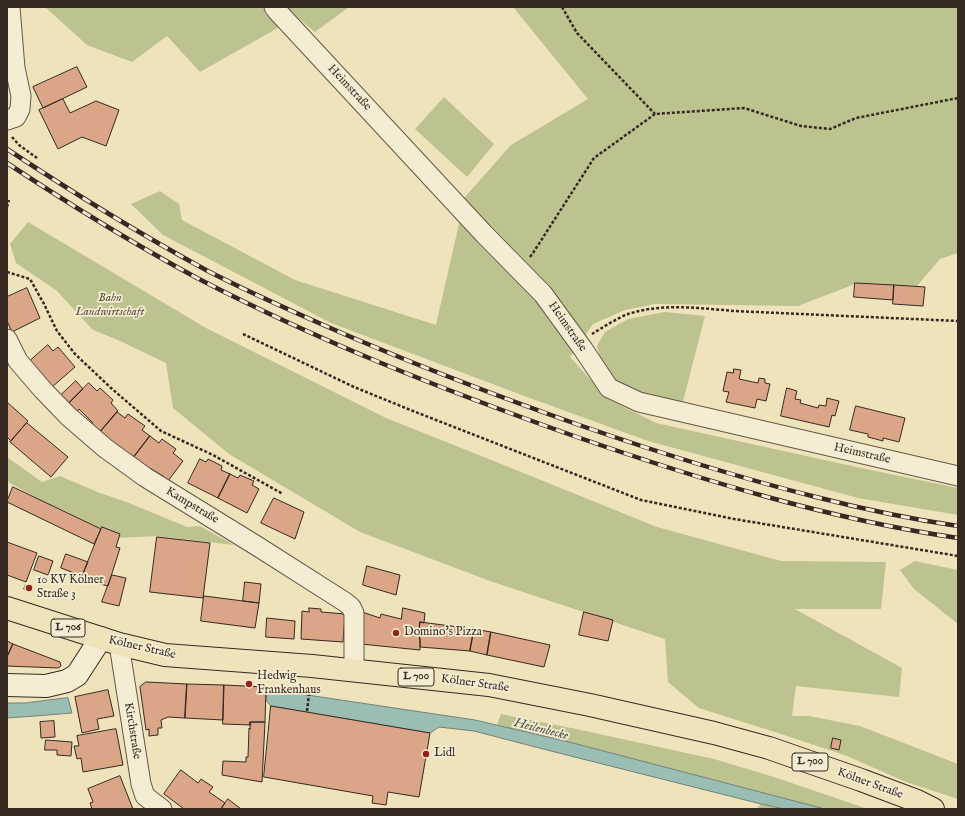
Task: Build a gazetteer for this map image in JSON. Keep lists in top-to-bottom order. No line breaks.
{"streets":{"main road":["L 706","Kölner Straße","L 700"],"street":["Heimstraße","Kampstraße","Kirchstraße"]},"crossings":[["Kampstraße","Kölner Straße"],["Kölner Straße","Kirchstraße"]],"water":["Heilenbecke"],"parks":["Bahn Landwirtschaft"],"places":["10 KV Kölner Straße 3","Domino's Pizza","Hedwig Frankenhaus","Lidl"]}
